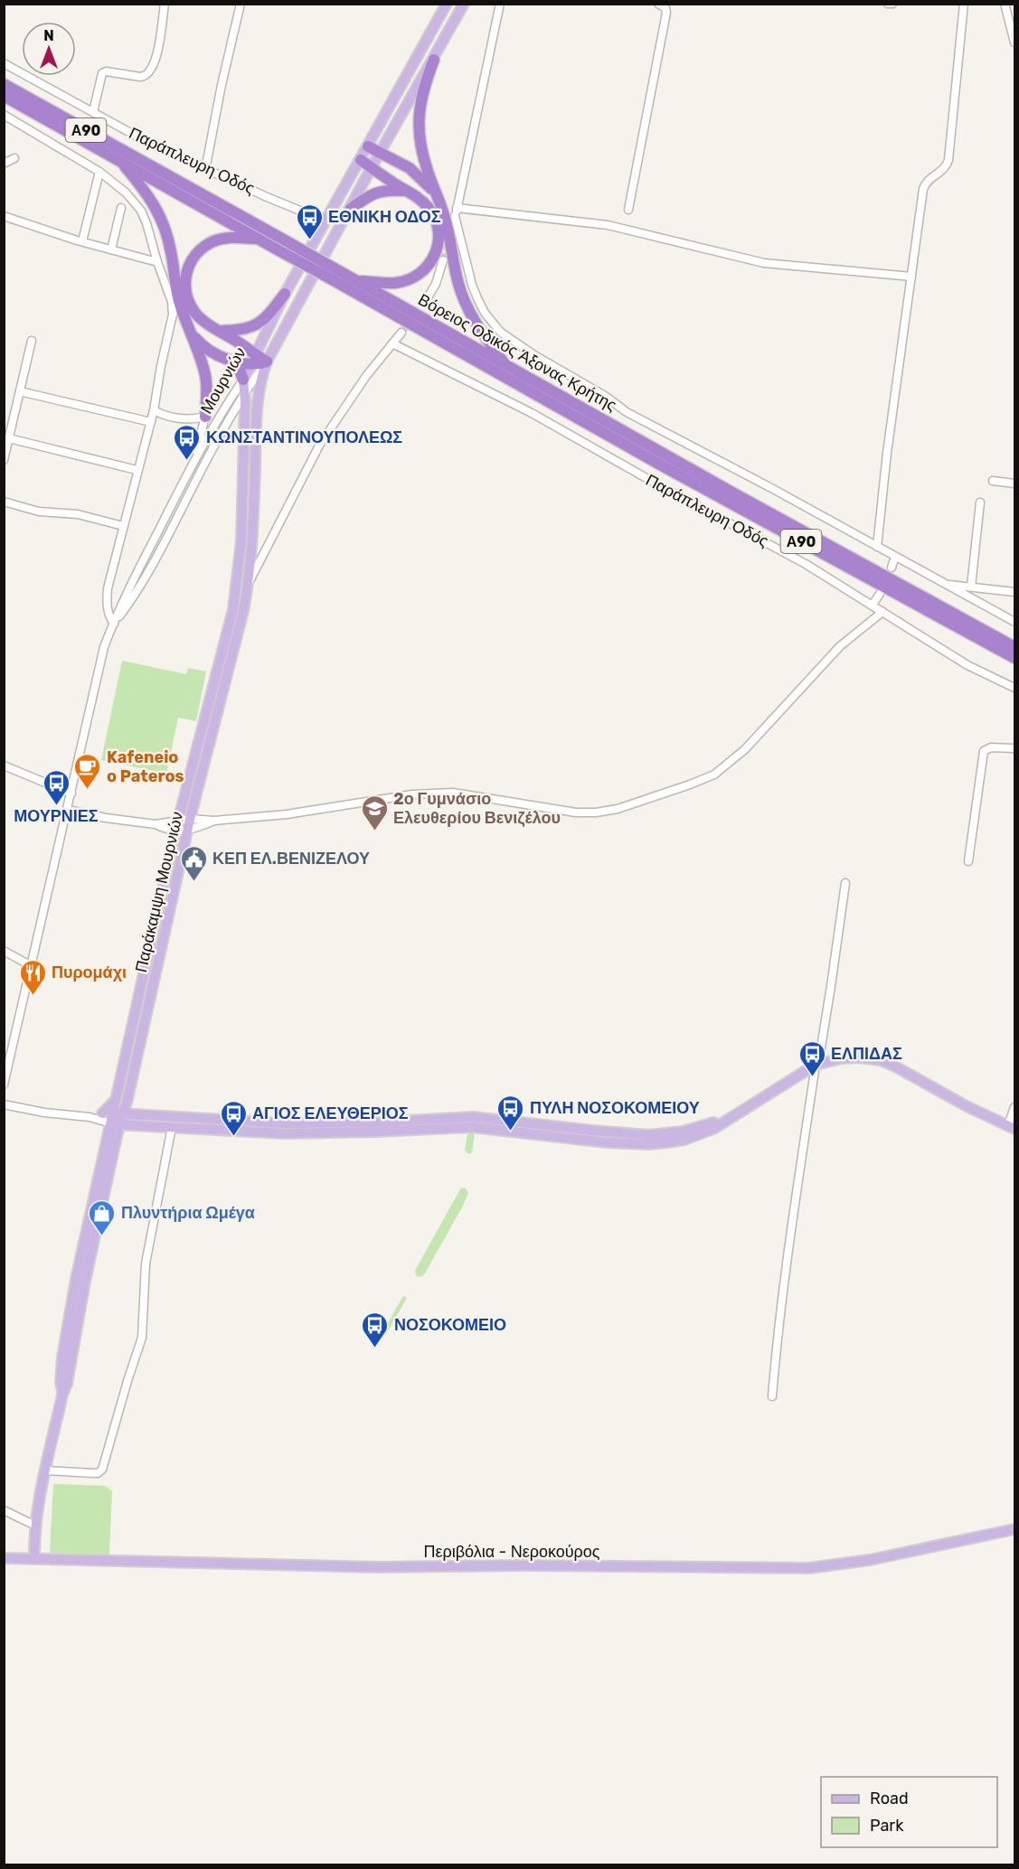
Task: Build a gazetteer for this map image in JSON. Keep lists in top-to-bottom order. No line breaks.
{"streets":{"highway":["Α90","Βόρειος Οδικός Άξονας Κρήτης"],"main road":["Μουρνιών","Παράκαμψη Μουρνιών","Περιβόλια - Νεροκούρος"],"street":["Παράπλευρη Οδός"]},"crossings":[["Παράπλευρη Οδός","Μουρνιών"],["Μουρνιών","Παράκαμψη Μουρνιών"],["Παράκαμψη Μουρνιών","Περιβόλια - Νεροκούρος"]],"places":{"bus stop":["ΕΘΝΙΚΗ ΟΔΟΣ","ΚΩΝΣΤΑΝΤΙΝΟΥΠΟΛΕΩΣ","ΜΟΥΡΝΙΕΣ","ΕΛΠΙΔΑΣ","ΠΥΛΗ ΝΟΣΟΚΟΜΕΙΟΥ","ΑΓΙΟΣ ΕΛΕΥΘΕΡΙΟΣ","ΝΟΣΟΚΟΜΕΙΟ"],"cafe":["Kafeneio o Pateros"],"school or university":["2ο Γυμνάσιο Ελευθερίου Βενιζέλου"],"public building":["ΚΕΠ ΕΛ.ΒΕΝΙΖΕΛΟΥ"],"restaurant":["Πυρομάχι"],"shop":["Πλυντήρια Ωμέγα"]},"legend":["Road","Park"],"north":"top"}
